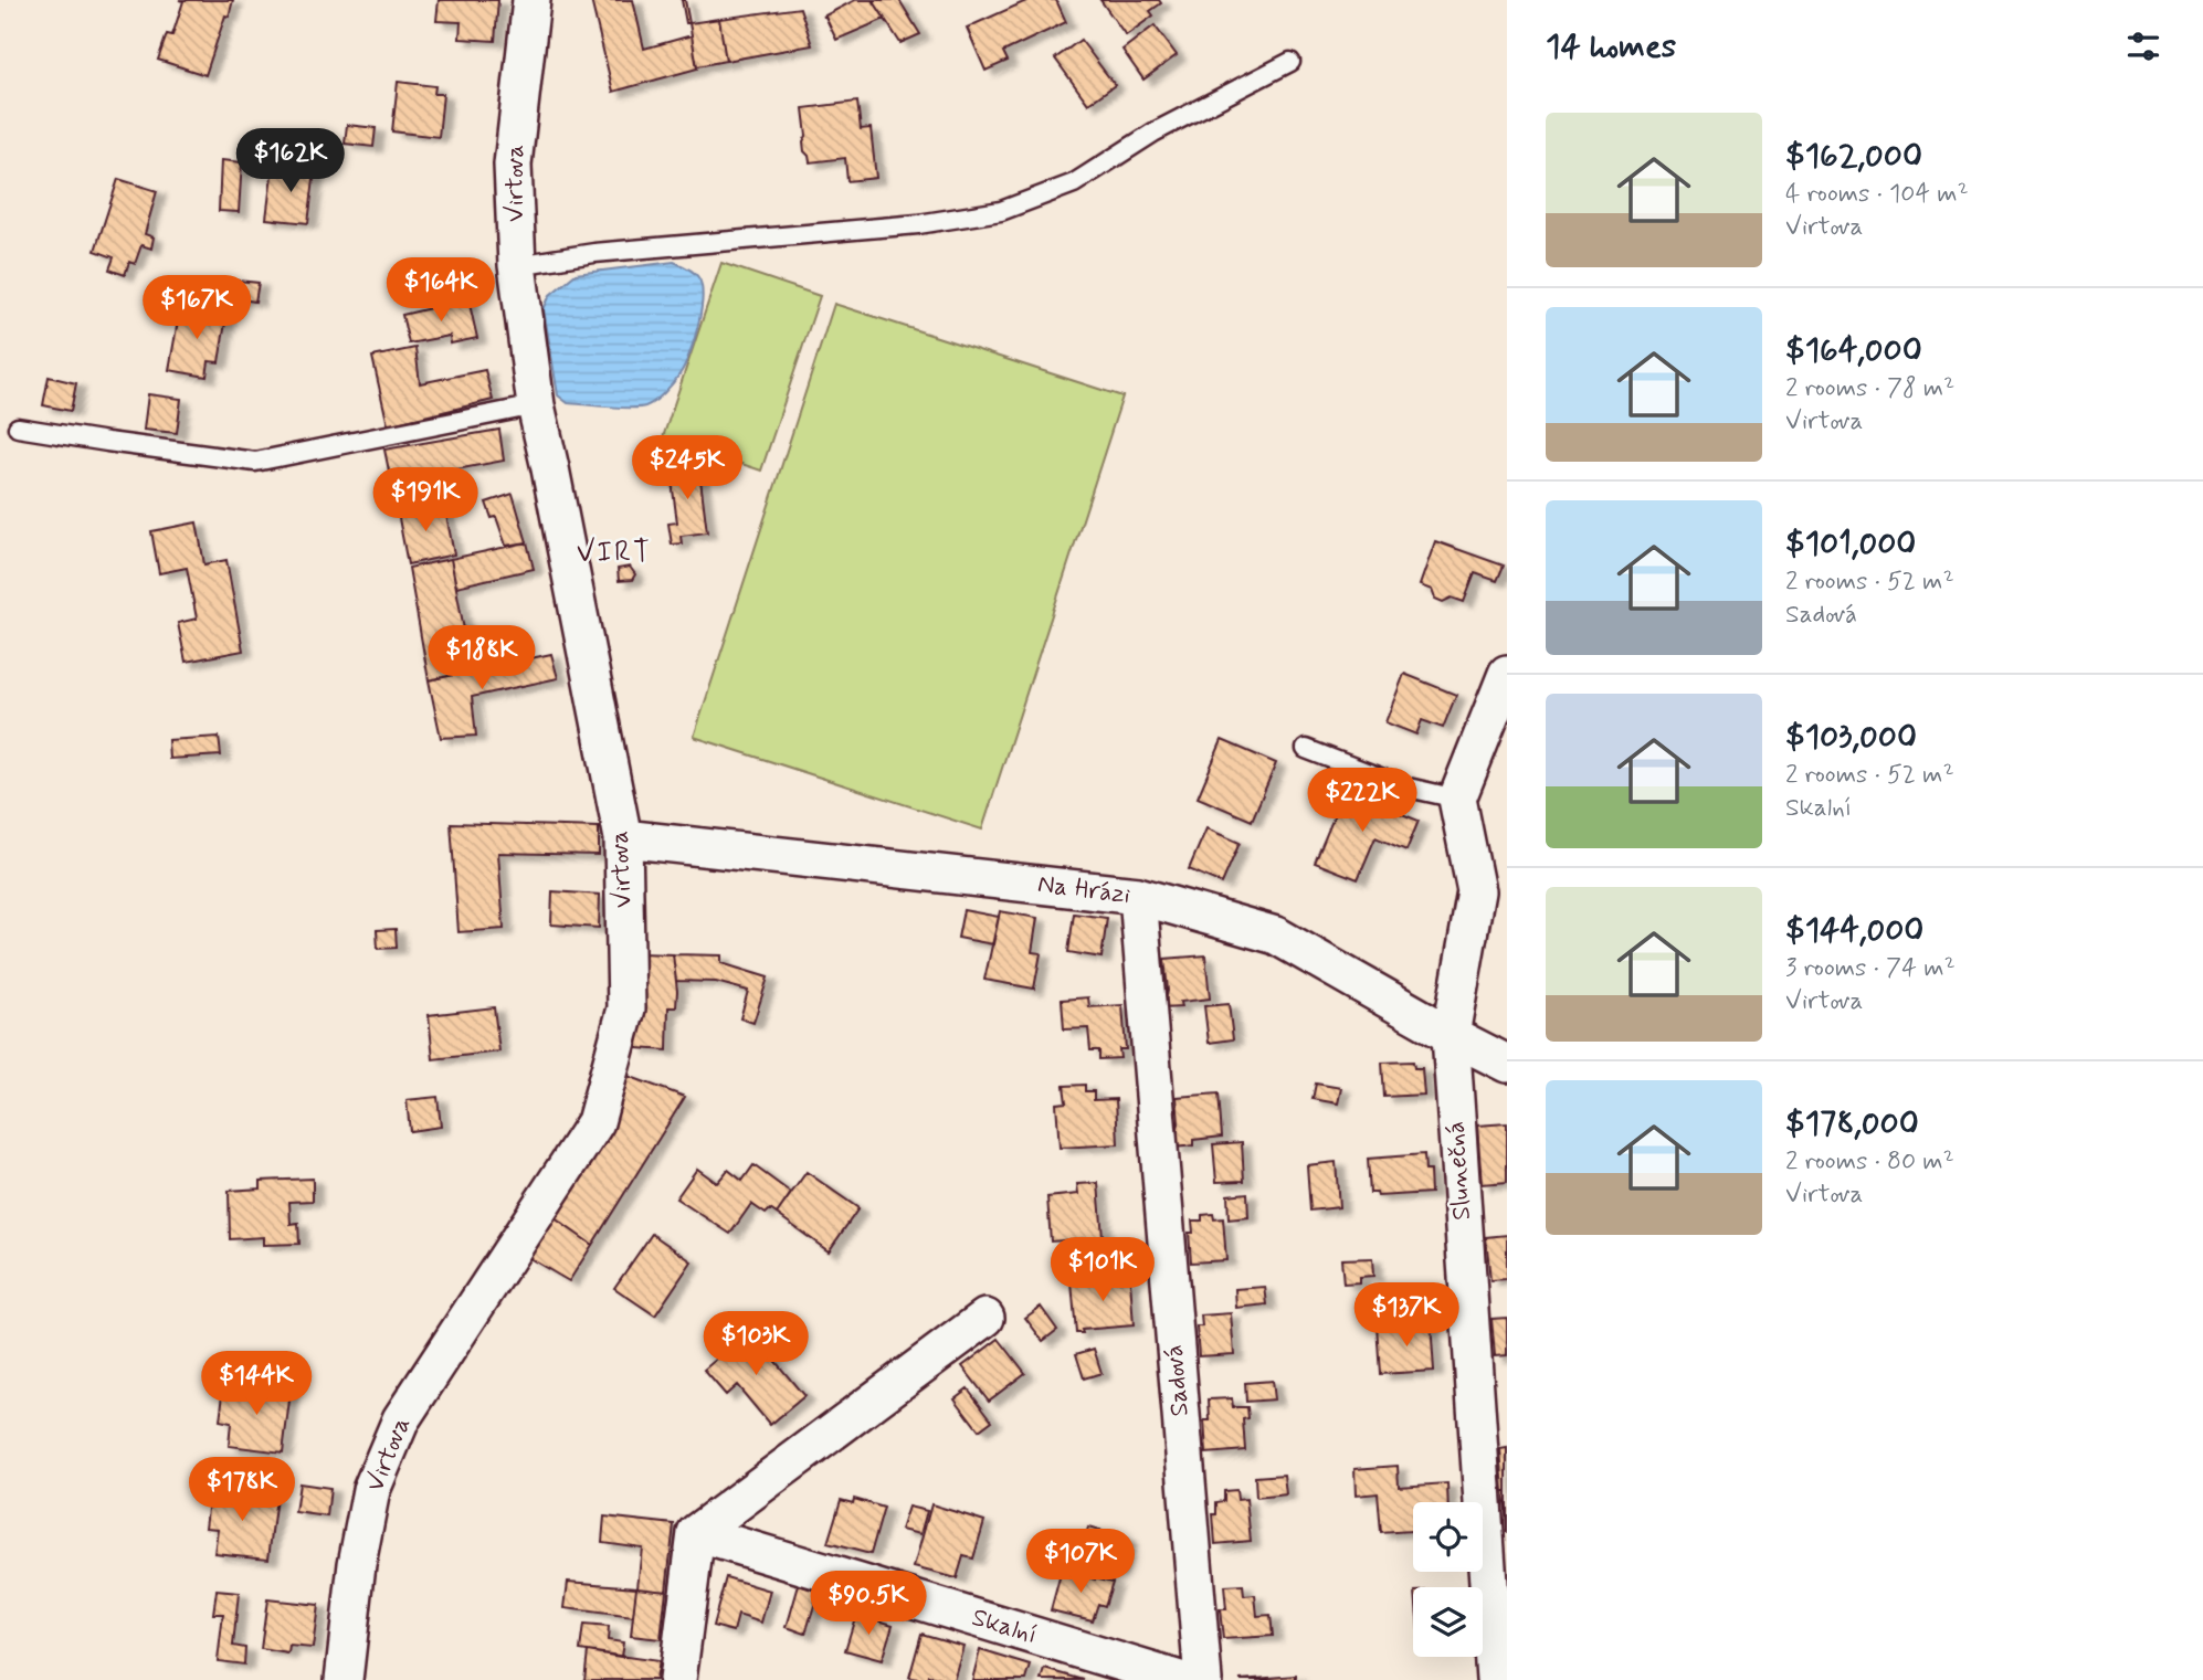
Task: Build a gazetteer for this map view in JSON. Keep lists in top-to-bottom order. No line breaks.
{"streets":{"street":["Virtova","Na Hrázi","Slunečná","Sadová","Skalní"]},"crossings":[["Virtova","Na Hrázi"],["Na Hrázi","Slunečná"],["Na Hrázi","Sadová"]],"districts":["VIRT"],"page":{"heading":"14 homes","list":[{"name":"$162,000","note":"4 rooms · 104 m² · Virtova"},{"name":"$164,000","note":"2 rooms · 78 m² · Virtova"},{"name":"$101,000","note":"2 rooms · 52 m² · Sadová"},{"name":"$103,000","note":"2 rooms · 52 m² · Skalní"},{"name":"$144,000","note":"3 rooms · 74 m² · Virtova"},{"name":"$178,000","note":"2 rooms · 80 m² · Virtova"}],"price":["$162K","$164K","$167K","$245K","$191K","$188K","$222K","$101K","$137K","$103K","$144K","$178K","$107K","$90.5K"]}}
